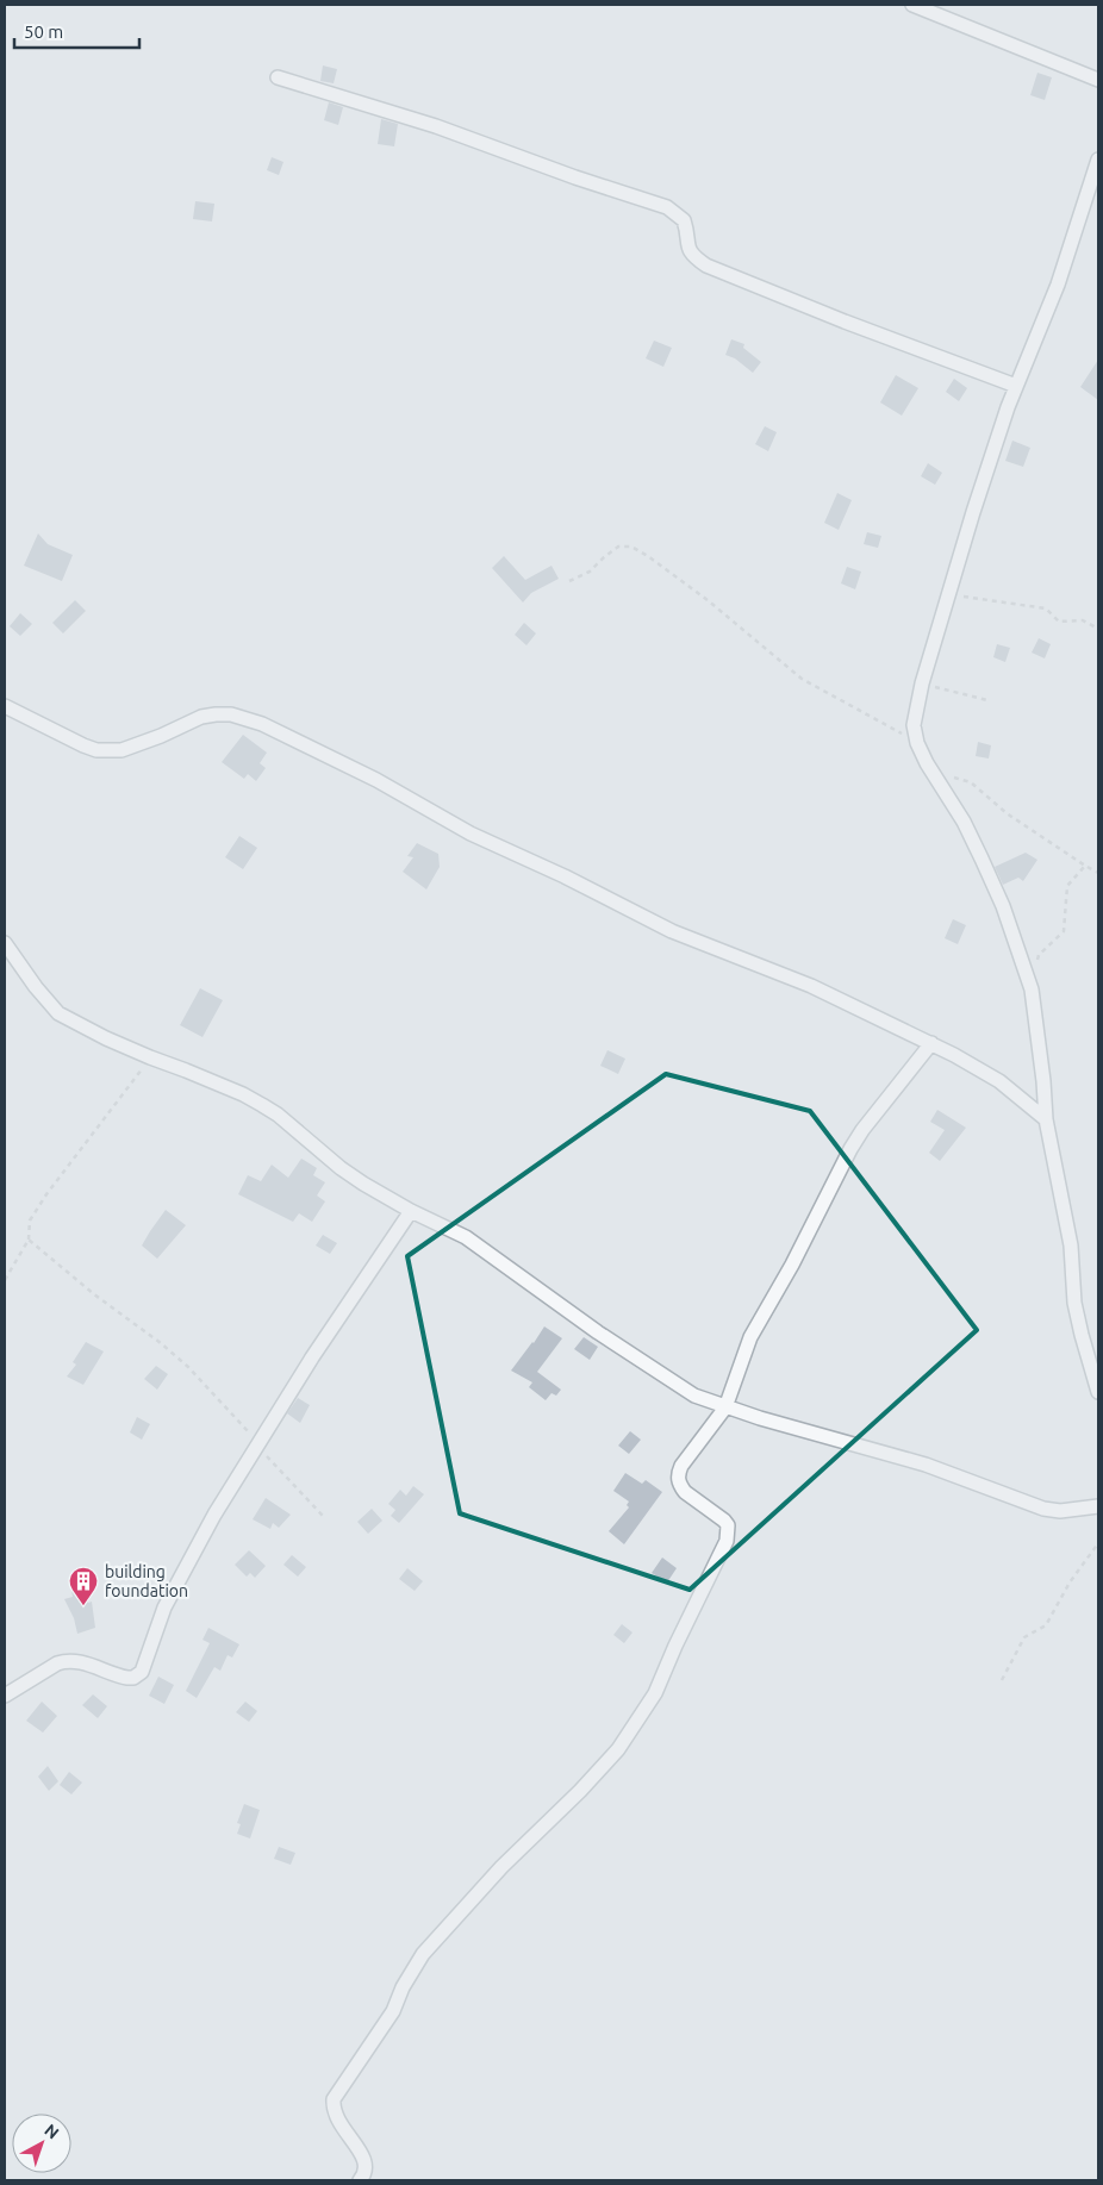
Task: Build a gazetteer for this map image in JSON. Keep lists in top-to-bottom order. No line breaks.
{"places":{"building":["building foundation"]},"scale_bar":"50 m","north":"top right"}
